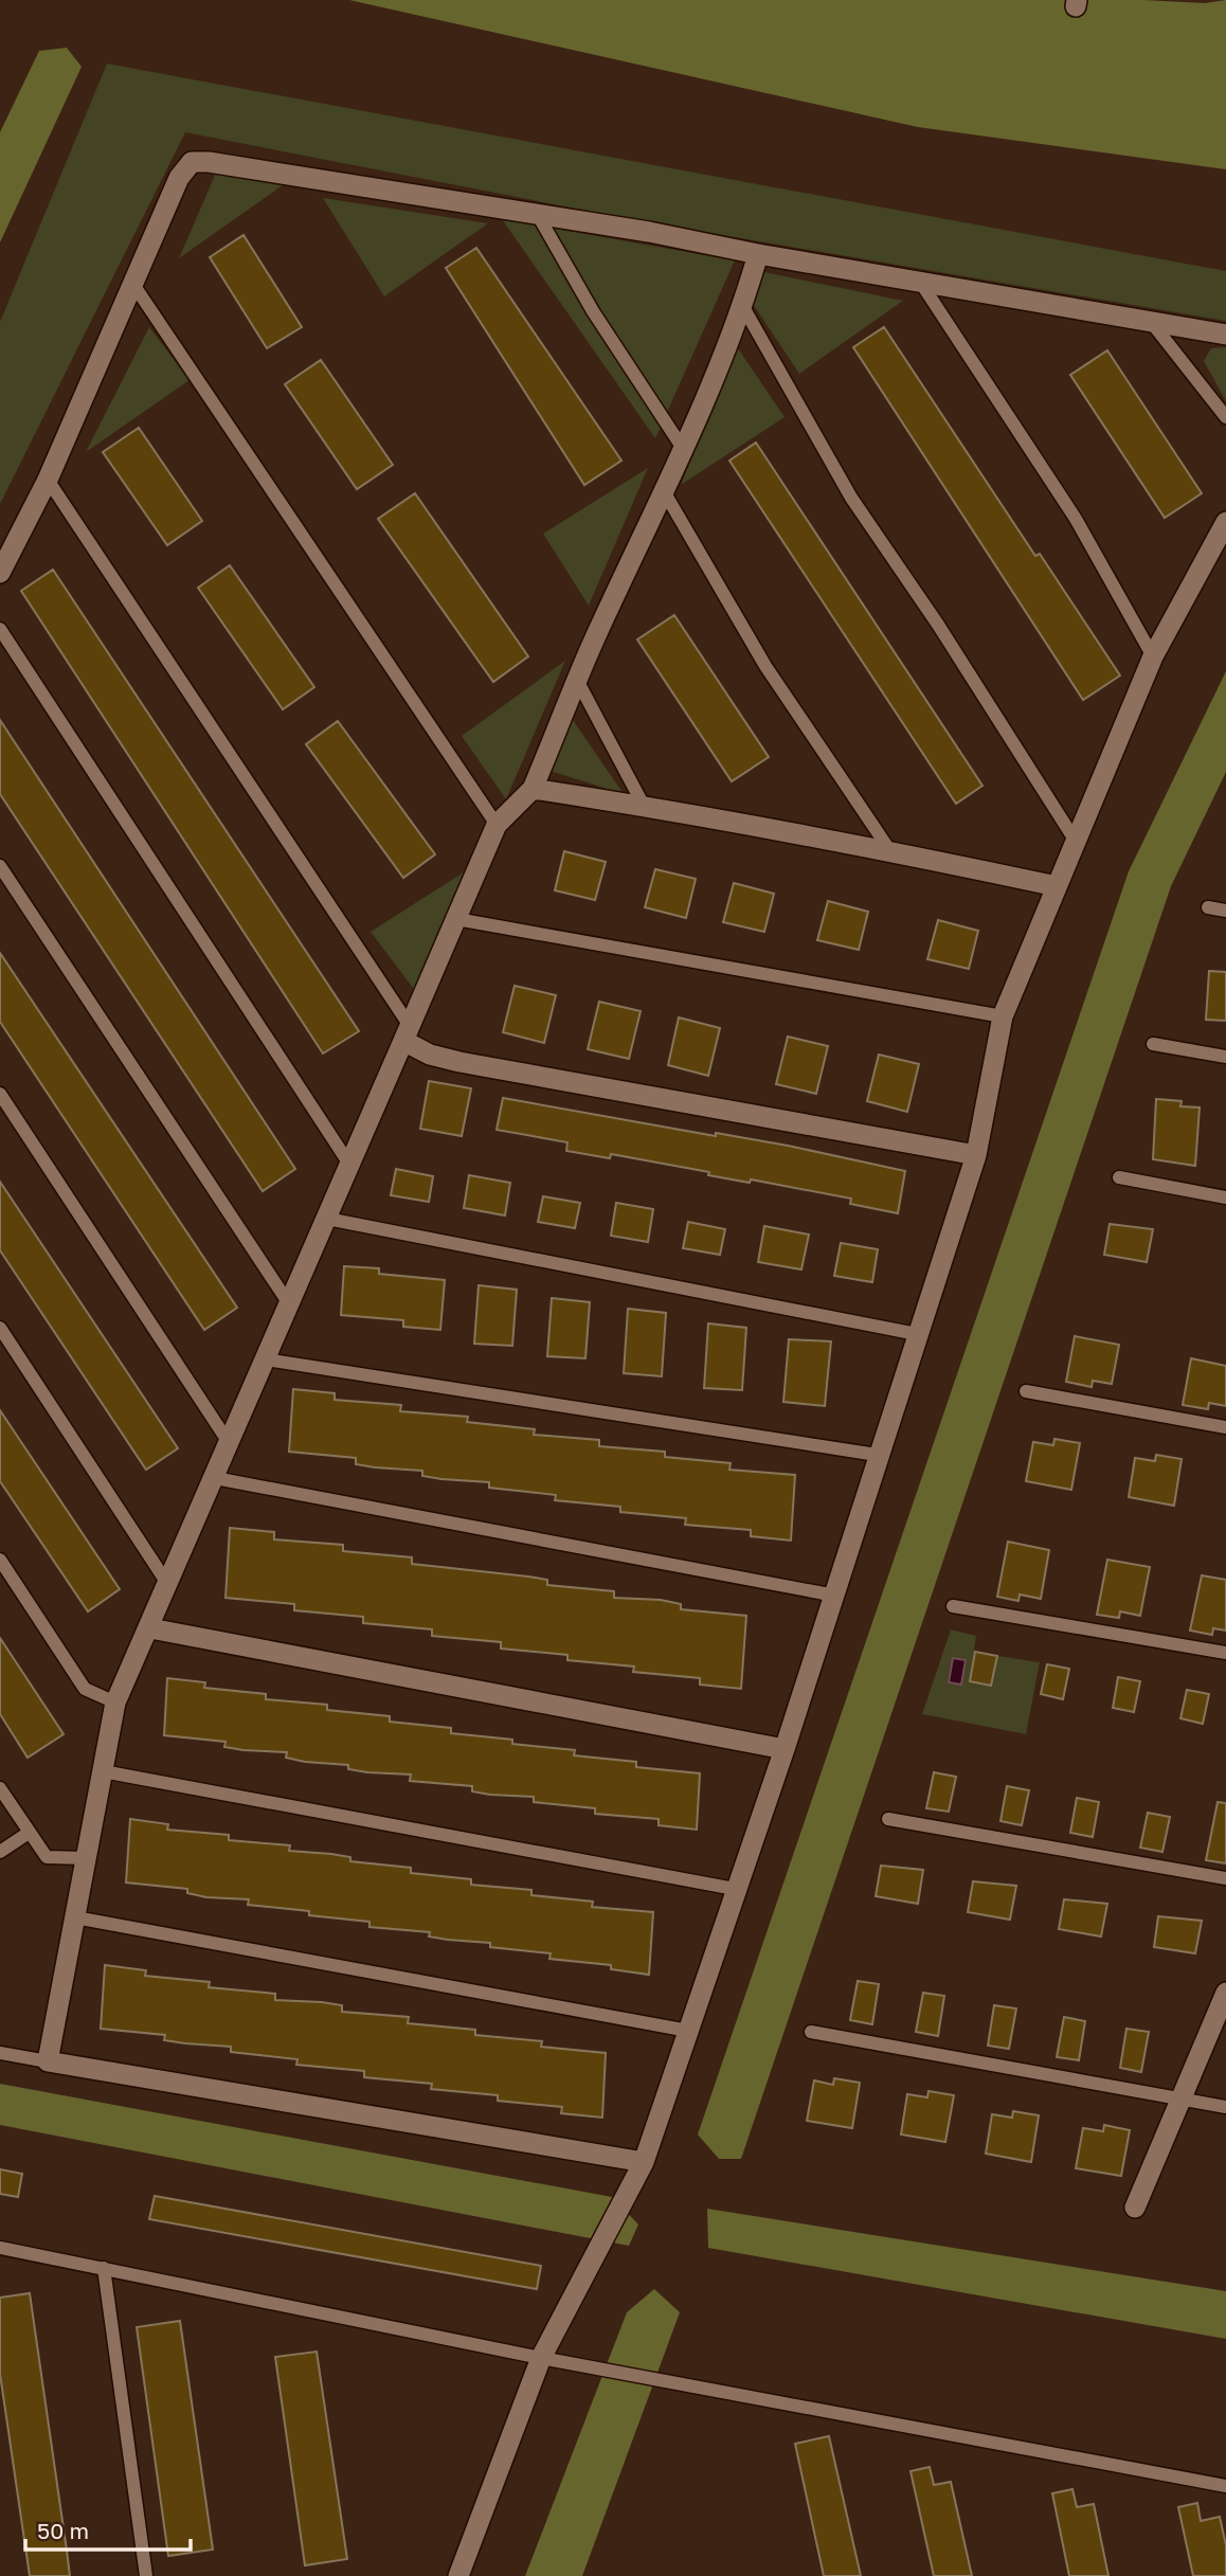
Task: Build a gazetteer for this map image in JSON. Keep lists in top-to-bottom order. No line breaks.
{"scale_bar":"50 m"}
